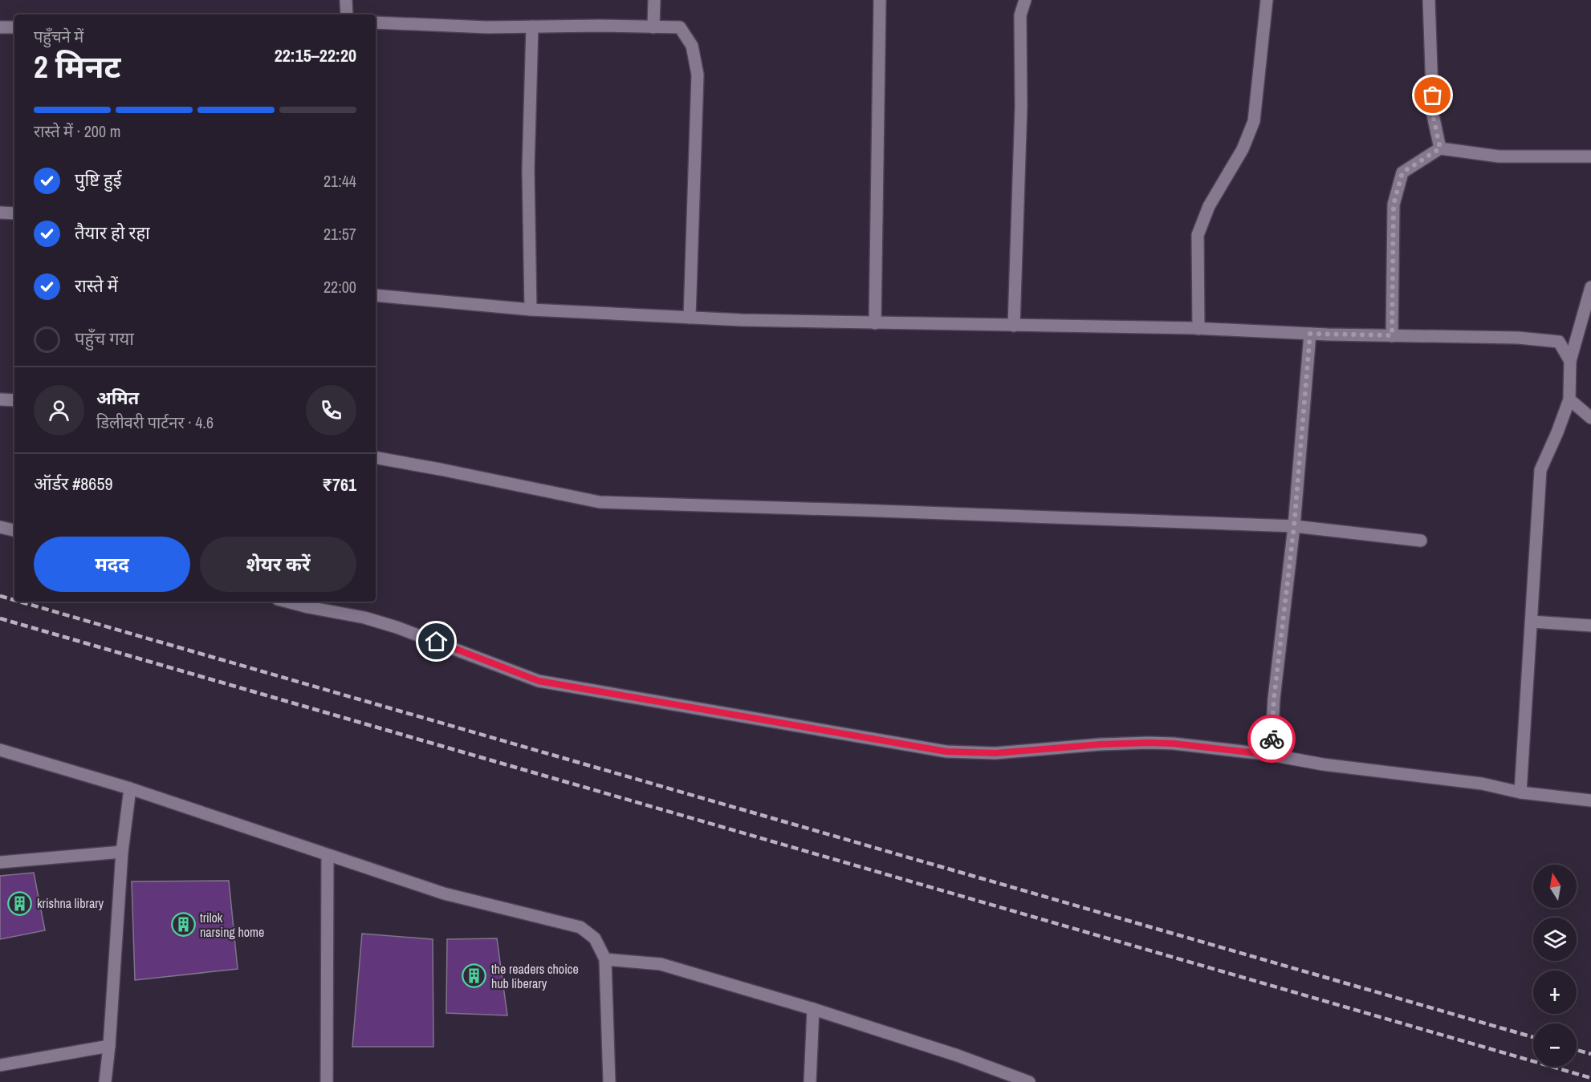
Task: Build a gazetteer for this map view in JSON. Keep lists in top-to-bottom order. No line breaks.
{"places":{"building":["krishna library","trilok narsing home","the readers choice hub liberary"]},"north":"top","page":{"heading":["2 मिनट","पहुँचने में","22:15–22:20"],"panel":["अमित","डिलीवरी पार्टनर · 4.6","ऑर्डर #8659","₹761"],"bar":"रास्ते में · 200 m","list":[["पुष्टि हुई","21:44"],["तैयार हो रहा","21:57"],["रास्ते में","22:00"],"पहुँच गया"],"buttons":["मदद","शेयर करें"],"map_buttons":["+","−"]}}
